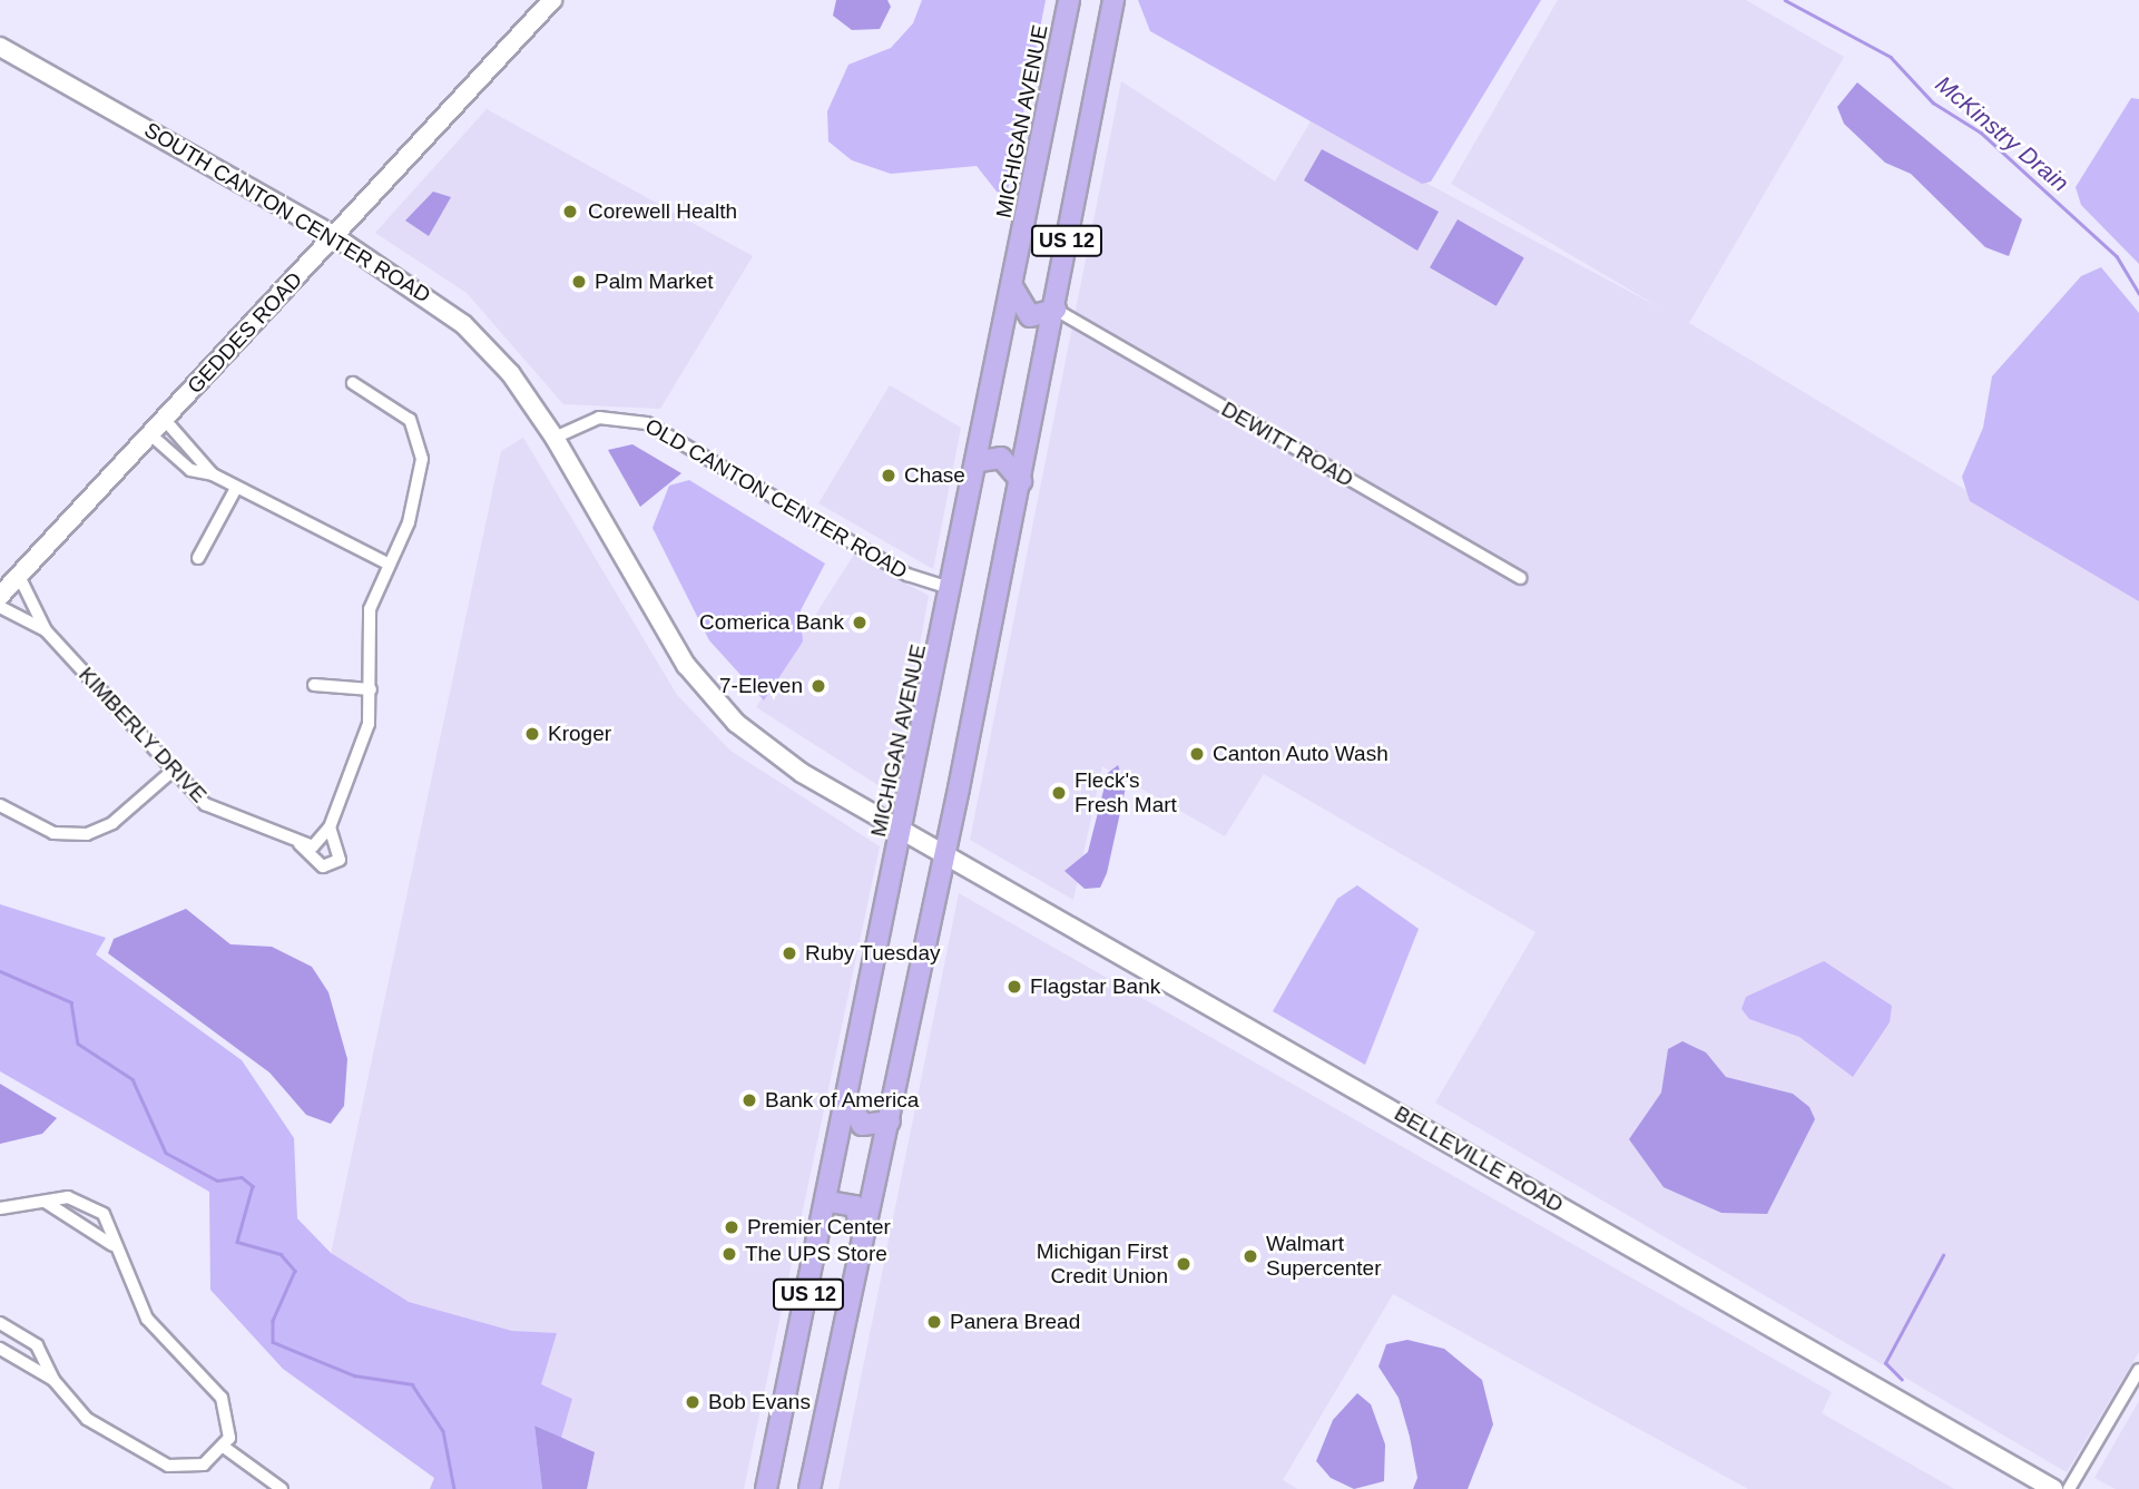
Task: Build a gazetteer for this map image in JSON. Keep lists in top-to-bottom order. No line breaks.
{"streets":{"main road":["MICHIGAN AVENUE","SOUTH CANTON CENTER ROAD","US 12","GEDDES ROAD","BELLEVILLE ROAD"],"street":["DEWITT ROAD","OLD CANTON CENTER ROAD","KIMBERLY DRIVE"]},"crossings":[["MICHIGAN AVENUE","SOUTH CANTON CENTER ROAD"],["MICHIGAN AVENUE","OLD CANTON CENTER ROAD"],["MICHIGAN AVENUE","BELLEVILLE ROAD"],["SOUTH CANTON CENTER ROAD","GEDDES ROAD"],["SOUTH CANTON CENTER ROAD","OLD CANTON CENTER ROAD"],["SOUTH CANTON CENTER ROAD","BELLEVILLE ROAD"],["US 12","DEWITT ROAD"],["US 12","BELLEVILLE ROAD"],["GEDDES ROAD","KIMBERLY DRIVE"]],"water":["McKinstry Drain"],"places":["Corewell Health","Palm Market","Chase","Comerica Bank","7-Eleven","Kroger","Canton Auto Wash","Fleck's Fresh Mart","Ruby Tuesday","Flagstar Bank","Bank of America","Premier Center","The UPS Store","Walmart Supercenter","Michigan First Credit Union","Panera Bread","Bob Evans"]}
